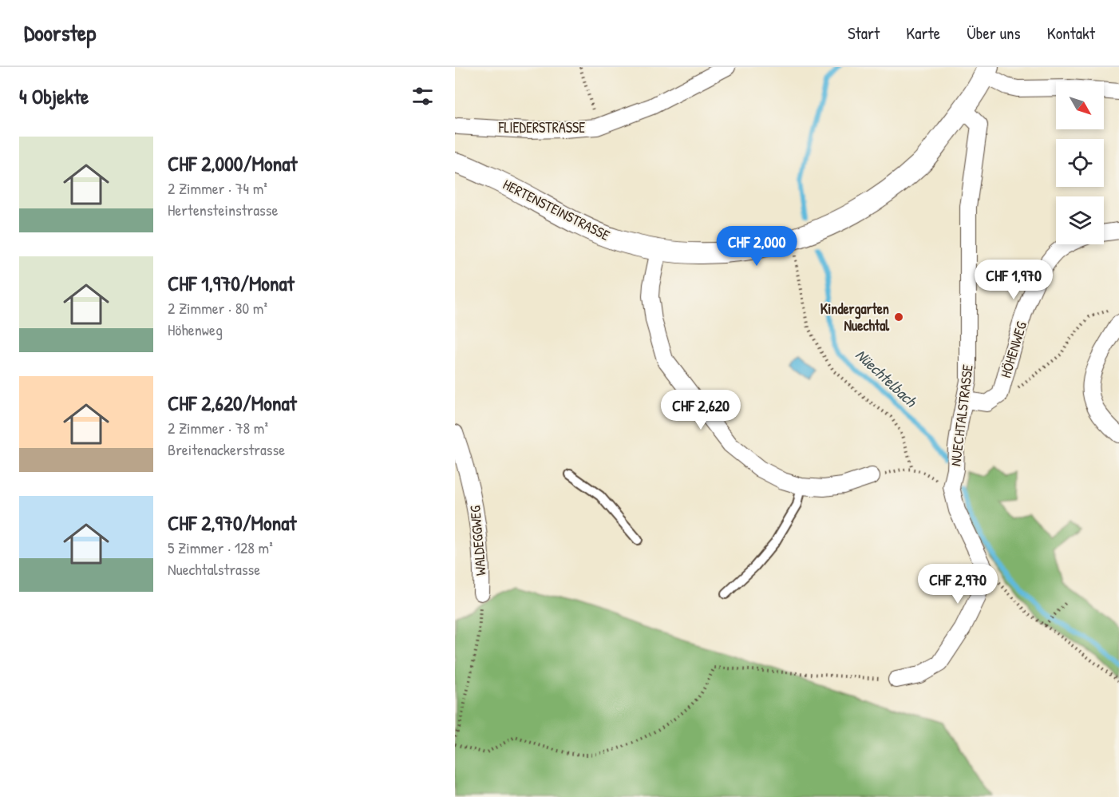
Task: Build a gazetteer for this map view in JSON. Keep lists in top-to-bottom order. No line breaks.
{"streets":{"street":["FLIEDERSTRASSE","HERTENSTEINSTRASSE","HÖHENWEG","NUECHTALSTRASSE","WALDEGGWEG"]},"crossings":[["HERTENSTEINSTRASSE","NUECHTALSTRASSE"],["HÖHENWEG","NUECHTALSTRASSE"]],"water":["Nüechtelbach"],"places":["Kindergarten Nuechtal"],"north":"bottom right","page":{"header":"Doorstep","nav":["Start","Karte","Über uns","Kontakt"],"heading":"4 Objekte","list":[{"name":"CHF 2,000/Monat","note":"2 Zimmer · 74 m² · Hertensteinstrasse"},{"name":"CHF 1,970/Monat","note":"2 Zimmer · 80 m² · Höhenweg"},{"name":"CHF 2,620/Monat","note":"2 Zimmer · 78 m² · Breitenackerstrasse"},{"name":"CHF 2,970/Monat","note":"5 Zimmer · 128 m² · Nuechtalstrasse"}],"price":["CHF 2,000","CHF 1,970","CHF 2,620","CHF 2,970"]}}
